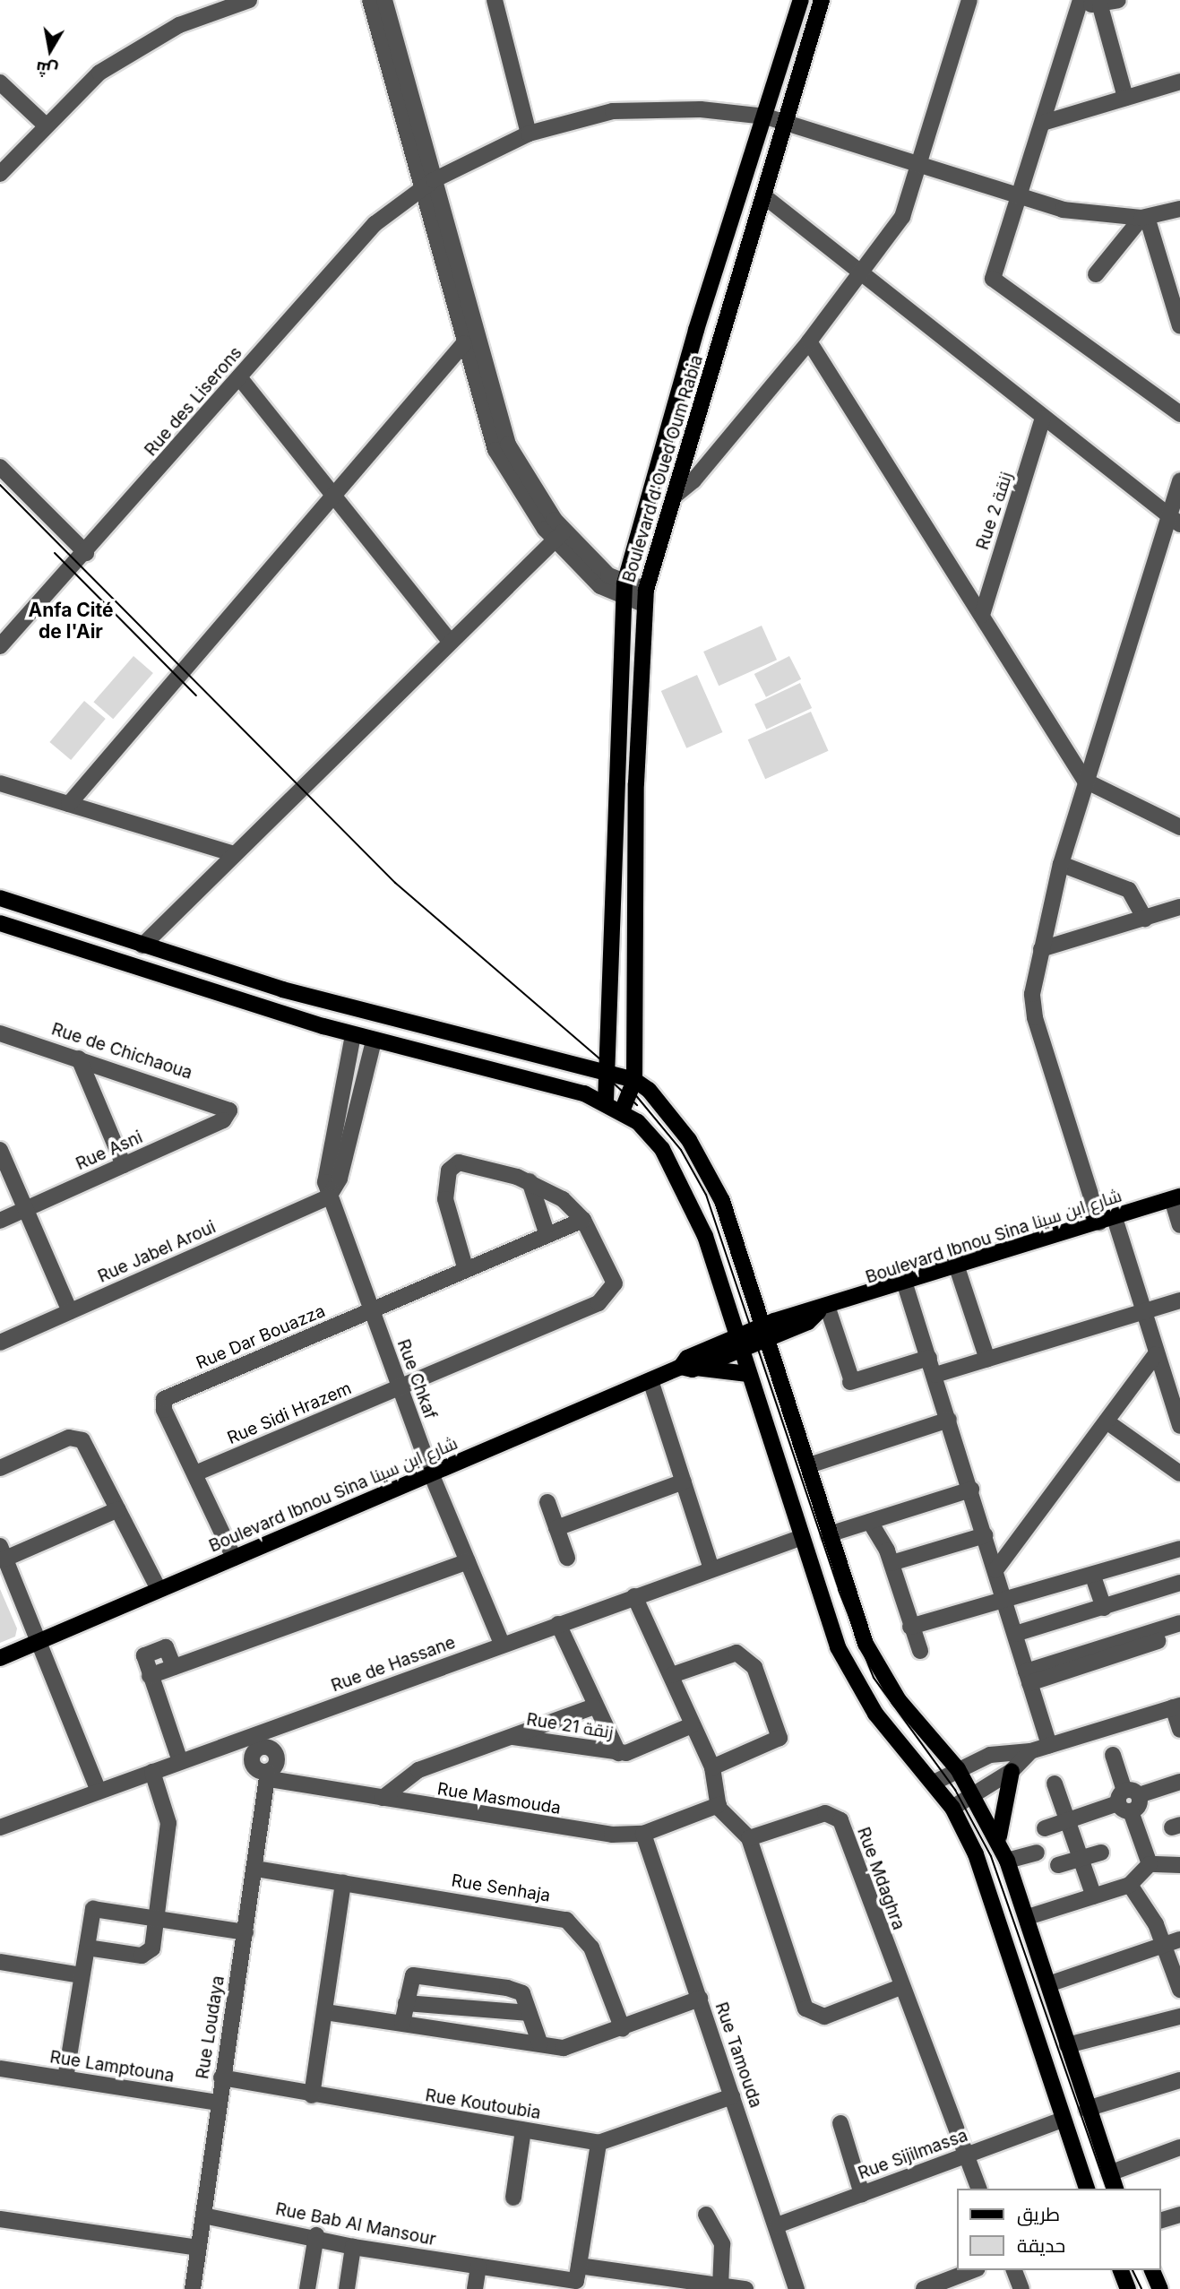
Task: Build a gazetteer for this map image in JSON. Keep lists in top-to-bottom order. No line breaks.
{"streets":{"main road":["Boulevard d'Oued Oum Rabia","Boulevard Ibnou Sina شارع ابن سينا"],"street":["Rue des Liserons","Rue 2 زنقة","Rue de Chichaoua","Rue Asni","Rue Jabel Aroui","Rue Dar Bouazza","Rue Chkaf","Rue Sidi Hrazem","Rue de Hassane","Rue 21 زنقة","Rue Masmouda","Rue Mdaghra","Rue Senhaja","Rue Loudaya","Rue Tamouda","Rue Lamptouna","Rue Koutoubia","Rue Sijilmassa","Rue Bab Al Mansour"]},"crossings":[["Rue des Liserons","Boulevard d'Oued Oum Rabia"],["Rue de Chichaoua","Rue Asni"],["Boulevard Ibnou Sina شارع ابن سينا","Rue Chkaf"],["Rue Jabel Aroui","Rue Chkaf"],["Rue Dar Bouazza","Rue Chkaf"],["Rue Dar Bouazza","Rue Sidi Hrazem"],["Rue Chkaf","Rue Sidi Hrazem"],["Rue Chkaf","Rue de Hassane"],["Rue Masmouda","Rue Loudaya"],["Rue Masmouda","Rue Tamouda"],["Rue Mdaghra","Rue Sijilmassa"],["Rue Senhaja","Rue Loudaya"],["Rue Loudaya","Rue Lamptouna"],["Rue Loudaya","Rue Koutoubia"],["Rue Loudaya","Rue Bab Al Mansour"],["Rue Tamouda","Rue Koutoubia"],["Rue Tamouda","Rue Sijilmassa"]],"districts":["Anfa Cité de l'Air"],"legend":["طريق","حديقة"],"north":"bottom"}
